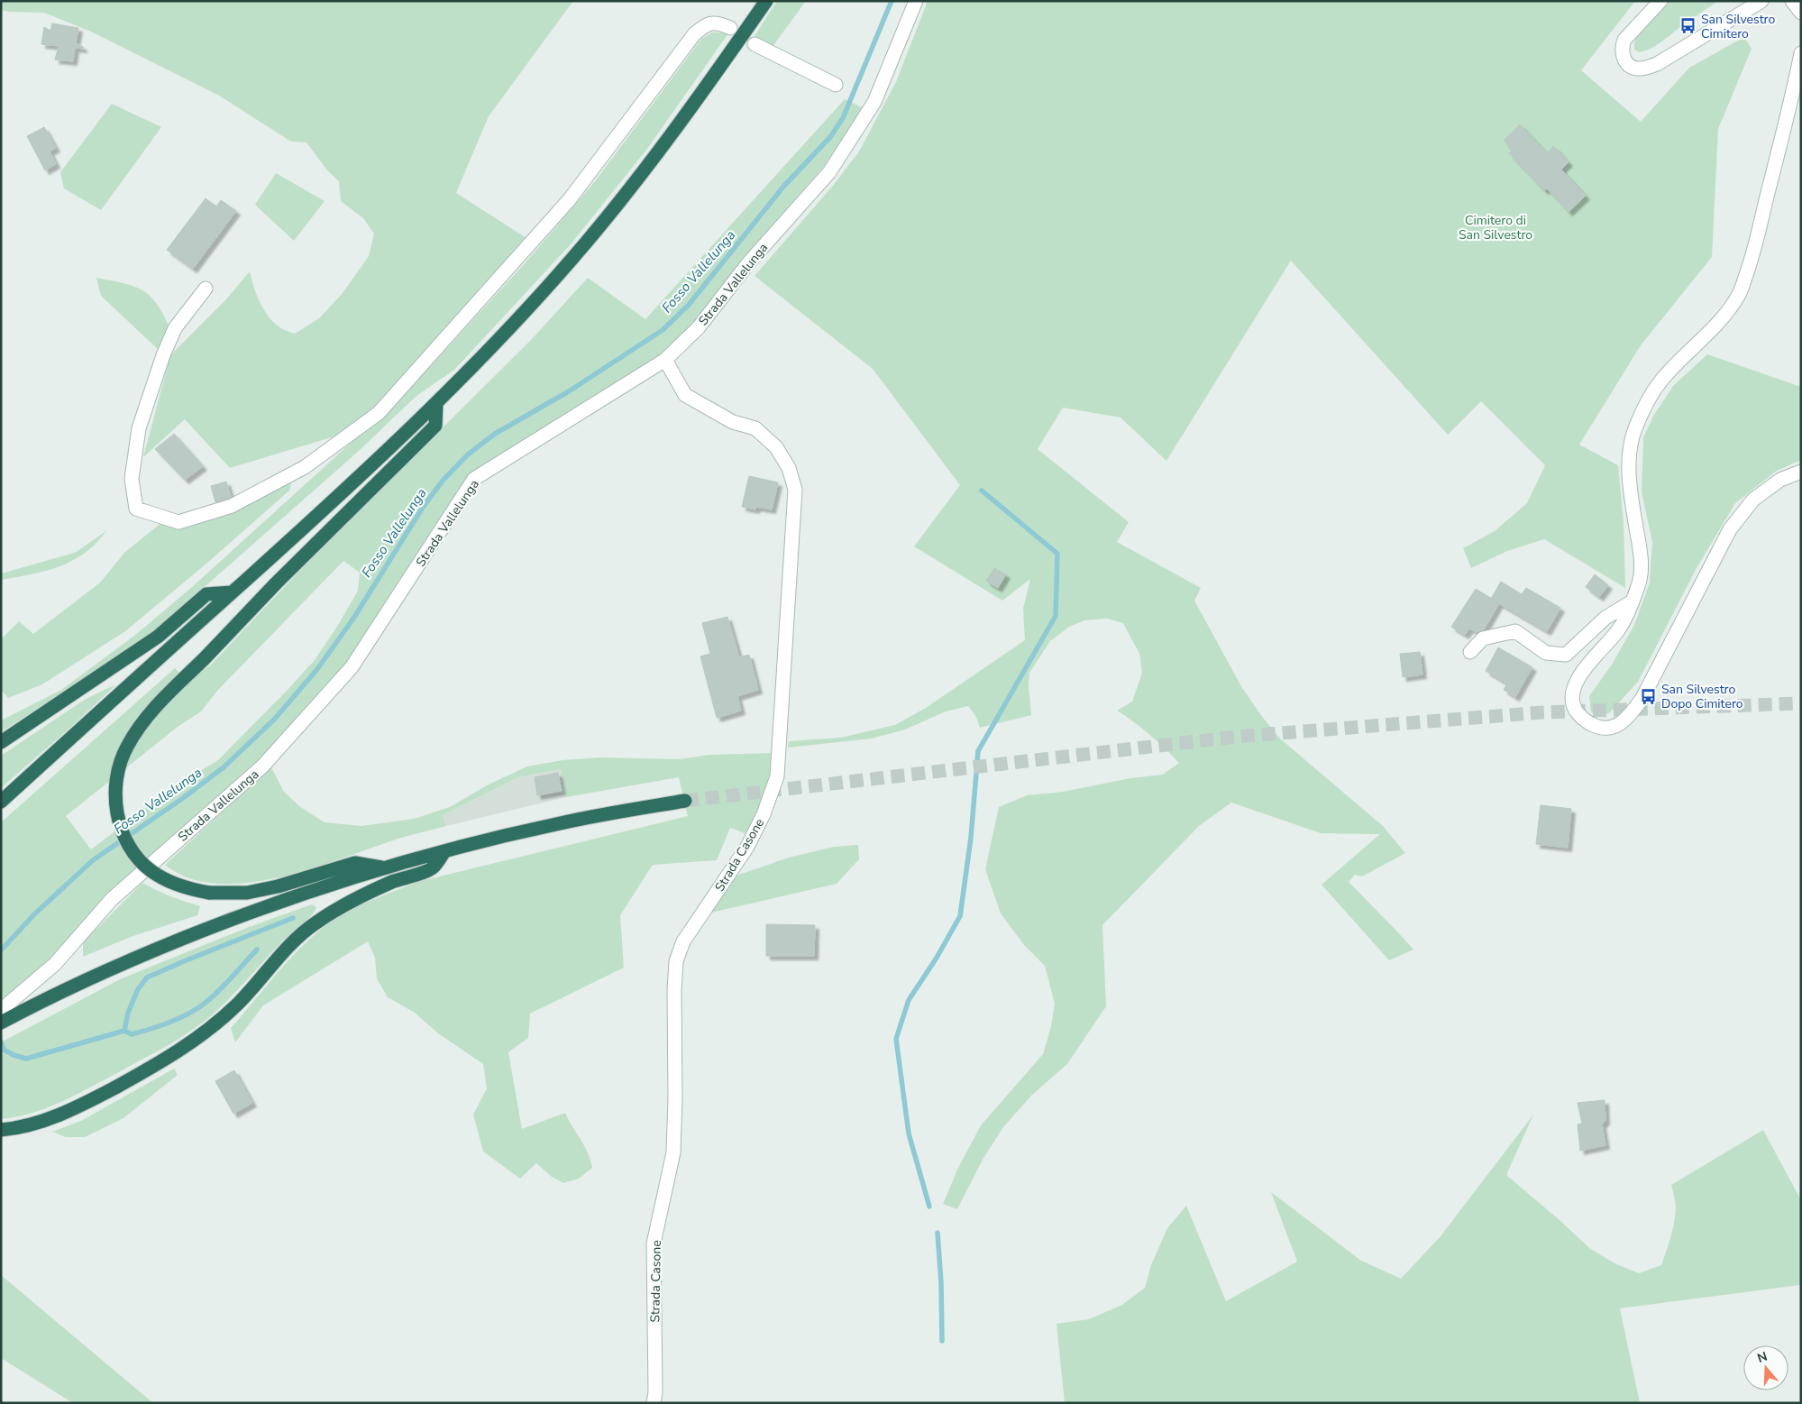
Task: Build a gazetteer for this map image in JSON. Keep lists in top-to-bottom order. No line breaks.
{"streets":{"street":["Strada Vallelunga","Strada Casone"]},"crossings":[["Strada Vallelunga","Strada Casone"]],"water":["Fosso Vallelunga"],"parks":["Cimitero di San Silvestro"],"places":{"bus stop":["San Silvestro Cimitero","San Silvestro Dopo Cimitero"]},"north":"top"}
